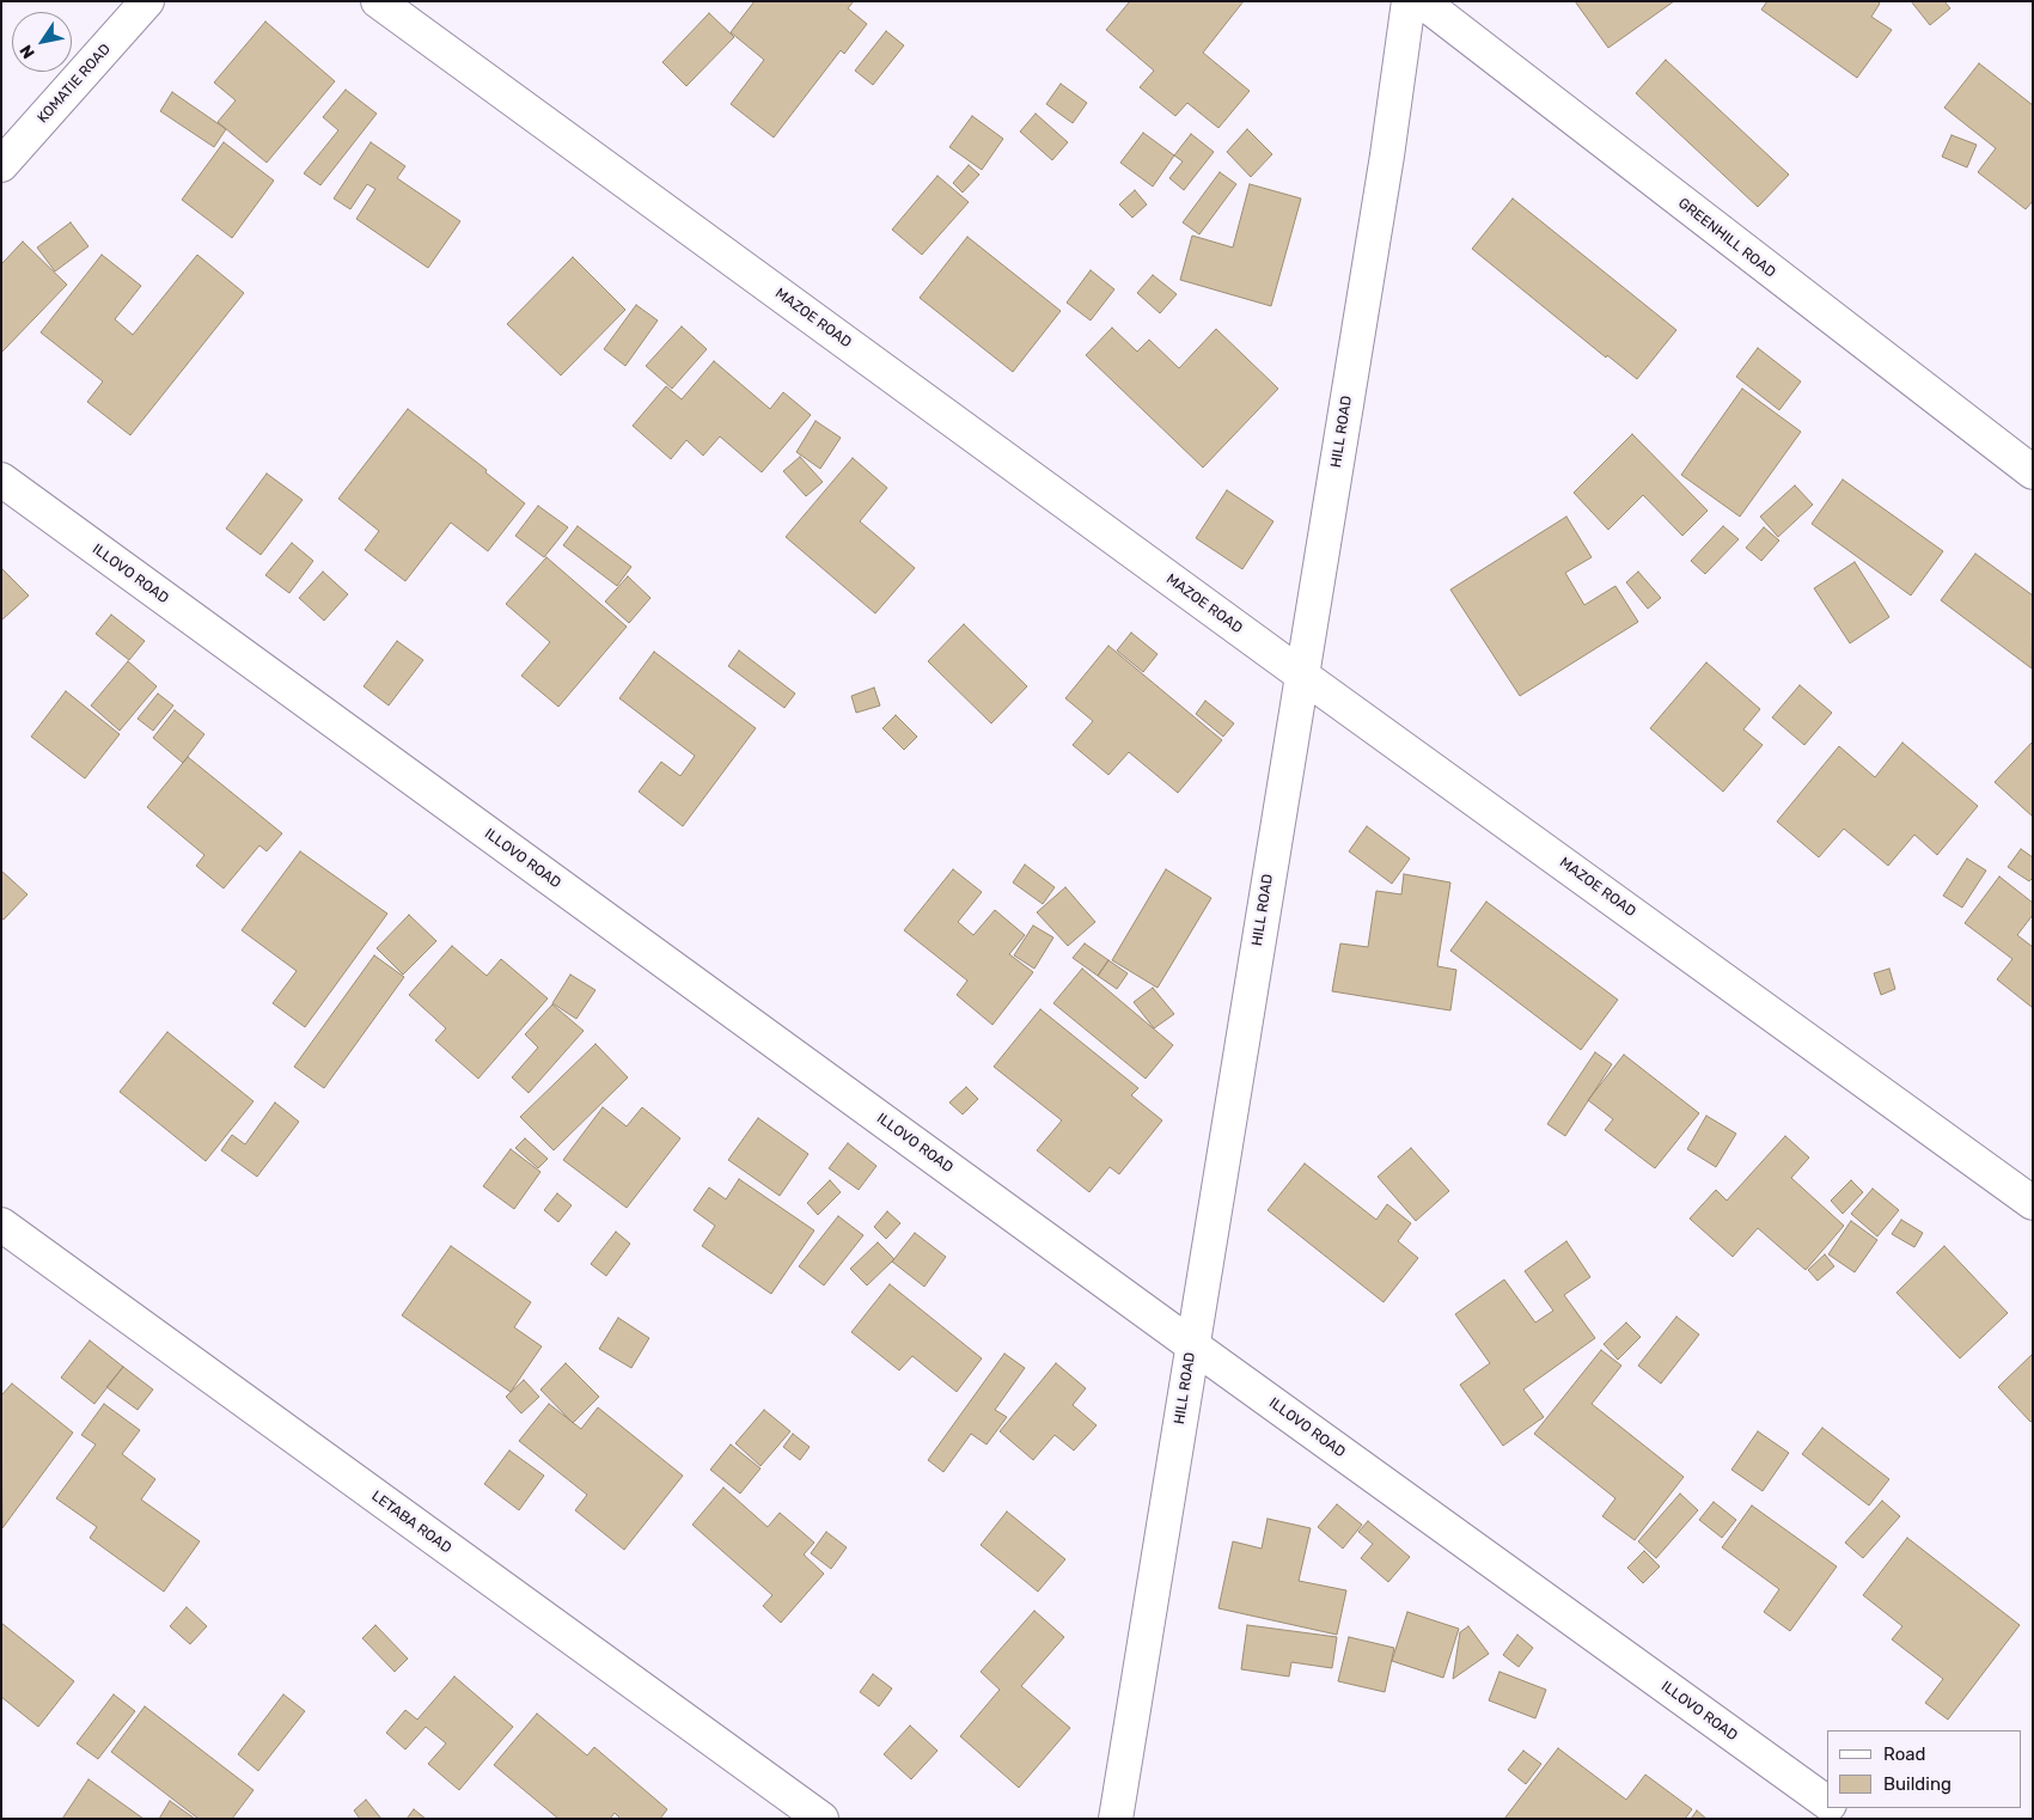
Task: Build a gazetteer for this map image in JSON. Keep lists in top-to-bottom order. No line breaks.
{"streets":{"street":["KOMATIE ROAD","GREENHILL ROAD","MAZOE ROAD","HILL ROAD","ILLOVO ROAD","LETABA ROAD"]},"crossings":[["MAZOE ROAD","HILL ROAD"],["HILL ROAD","ILLOVO ROAD"]],"legend":["Road","Building"],"north":"bottom left"}
